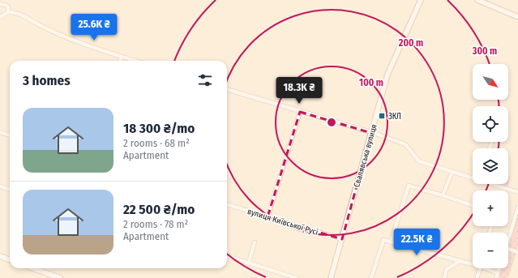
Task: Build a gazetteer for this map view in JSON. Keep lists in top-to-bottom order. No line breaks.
{"streets":{"street":["Свалявська вулиця","вулиця Київської Русі"]},"crossings":[["Свалявська вулиця","вулиця Київської Русі"]],"places":{"transit":["ЗКЛ"]},"north":"bottom right","page":{"price":["25.6K ₴","18.3K ₴","22.5K ₴"],"heading":"3 homes","map_buttons":["+","−"],"list":[{"name":"18 300 ₴/mo","note":"2 rooms · 68 m² · Apartment"},{"name":"22 500 ₴/mo","note":"2 rooms · 78 m² · Apartment"}]},"rings":["200 m","300 m","100 m"]}
